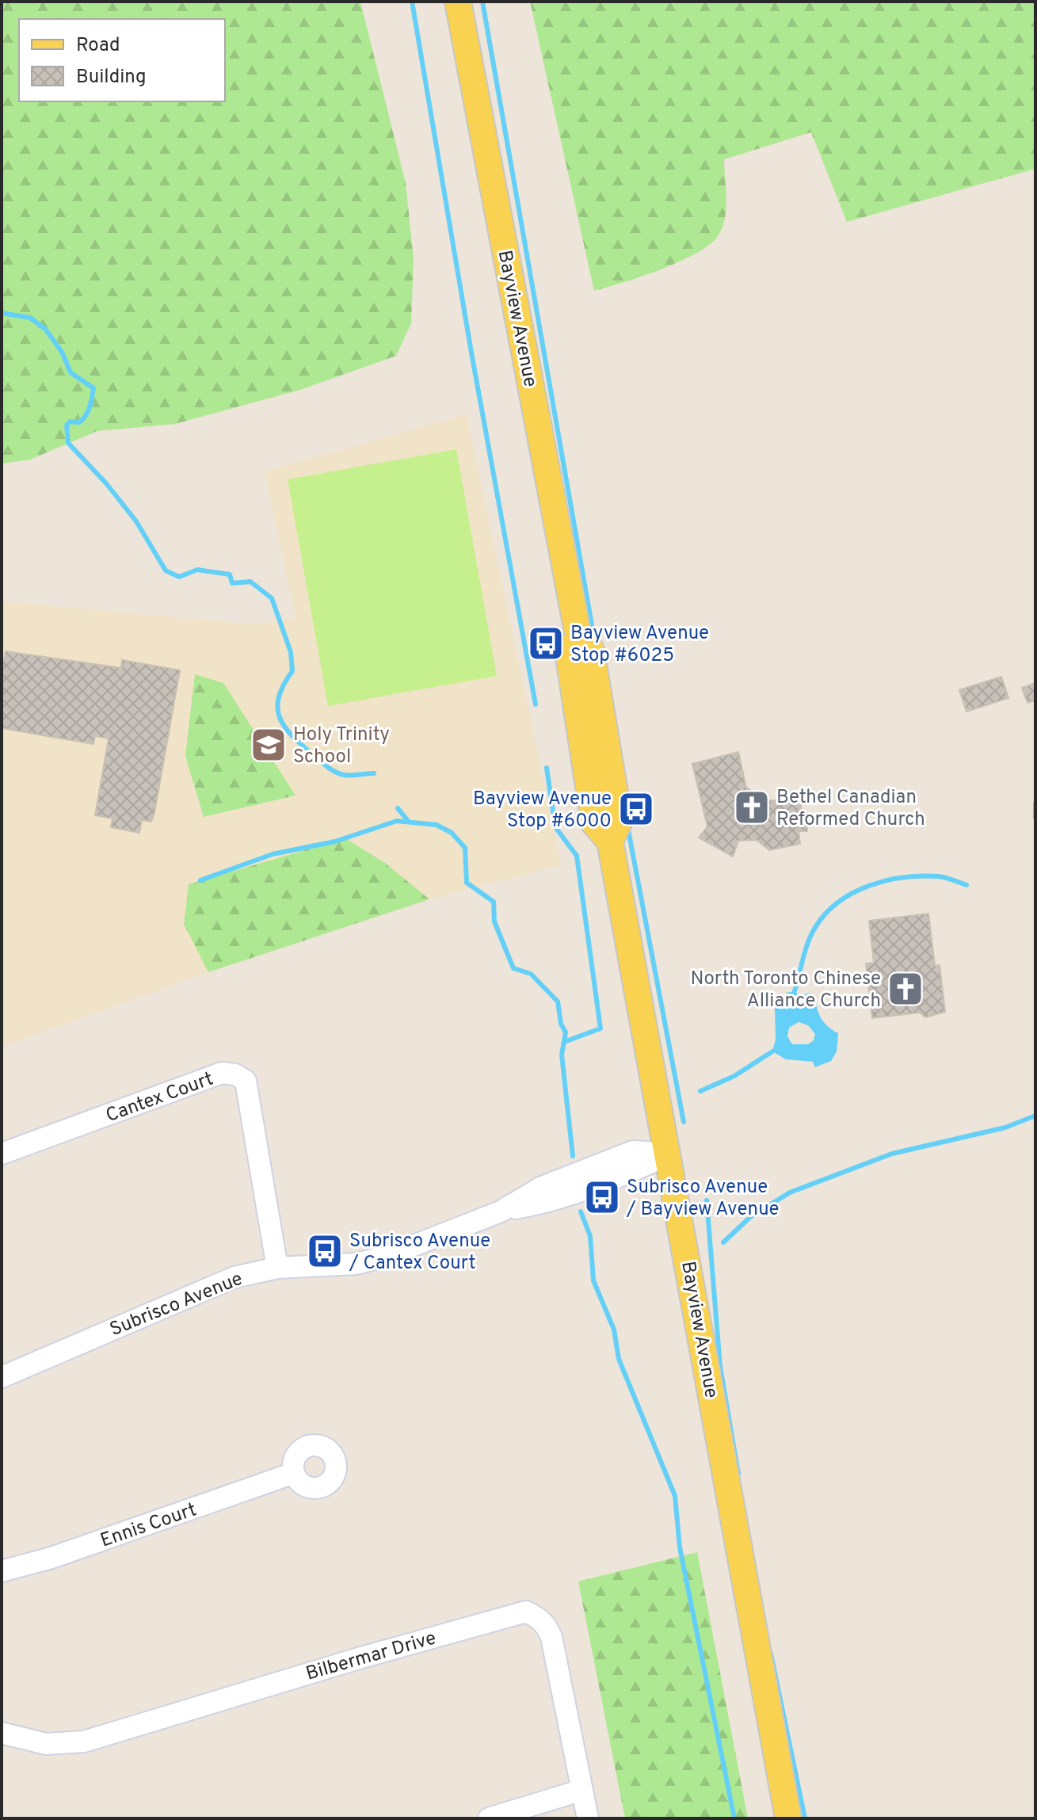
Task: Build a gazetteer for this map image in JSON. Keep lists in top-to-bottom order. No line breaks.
{"streets":{"main road":["Bayview Avenue"],"street":["Cantex Court","Subrisco Avenue","Ennis Court","Bilbermar Drive"]},"crossings":[["Bayview Avenue","Subrisco Avenue"],["Cantex Court","Subrisco Avenue"]],"places":{"bus stop":["Bayview Avenue Stop #6025","Bayview Avenue Stop #6000","Subrisco Avenue / Bayview Avenue","Subrisco Avenue / Cantex Court"],"school or university":["Holy Trinity School"],"church":["Bethel Canadian Reformed Church","North Toronto Chinese Alliance Church"]},"legend":["Road","Building"]}
